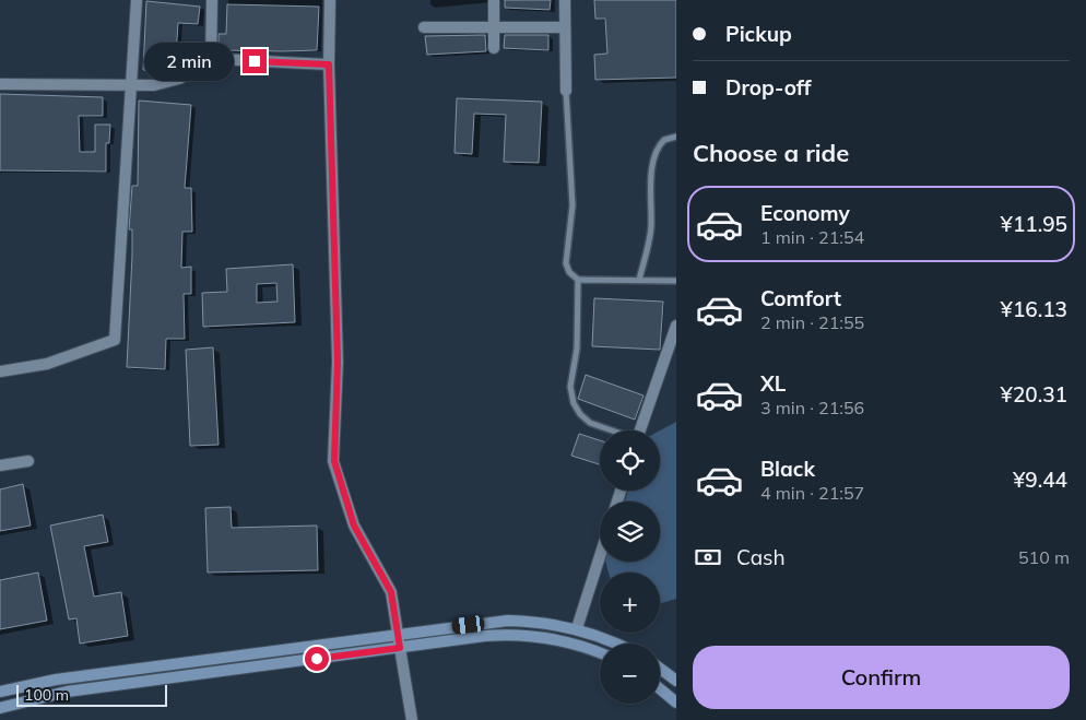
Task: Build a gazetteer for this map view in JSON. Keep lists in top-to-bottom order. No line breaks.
{"scale_bar":"100 m","page":{"banner":["Pickup","Drop-off"],"bubble":"2 min","heading":"Choose a ride","list":[{"name":"Economy","note":"1 min · 21:54","value":"¥11.95"},{"name":"Comfort","note":"2 min · 21:55","value":"¥16.13"},{"name":"XL","note":"3 min · 21:56","value":"¥20.31"},{"name":"Black","note":"4 min · 21:57","value":"¥9.44"}],"map_buttons":["+","−"],"pay":["Cash","510 m"],"buttons":"Confirm","scale":"100 m"}}
